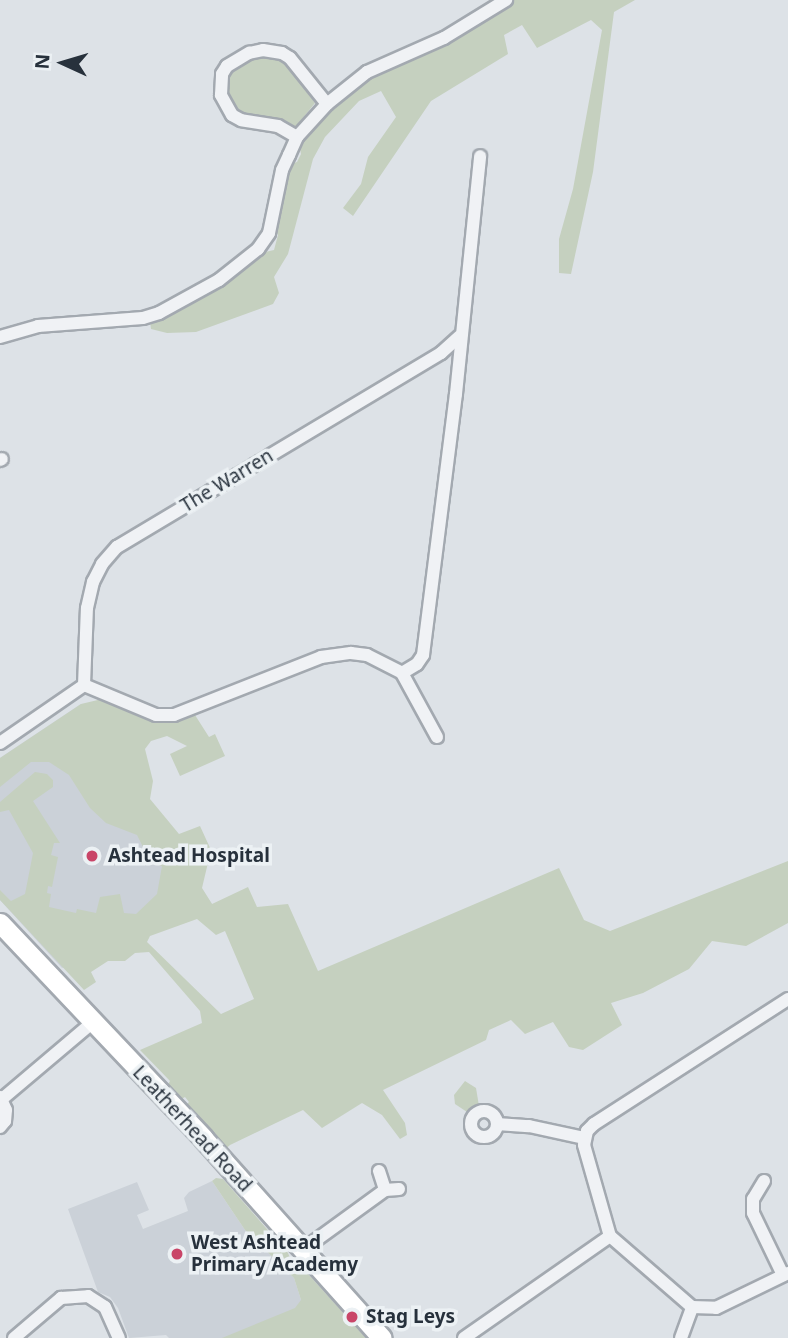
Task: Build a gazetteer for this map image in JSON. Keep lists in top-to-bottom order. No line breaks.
{"streets":{"highway":["Leatherhead Road"],"street":["The Warren"]},"places":["Ashtead Hospital","West Ashtead Primary Academy","Stag Leys"],"north":"left"}
